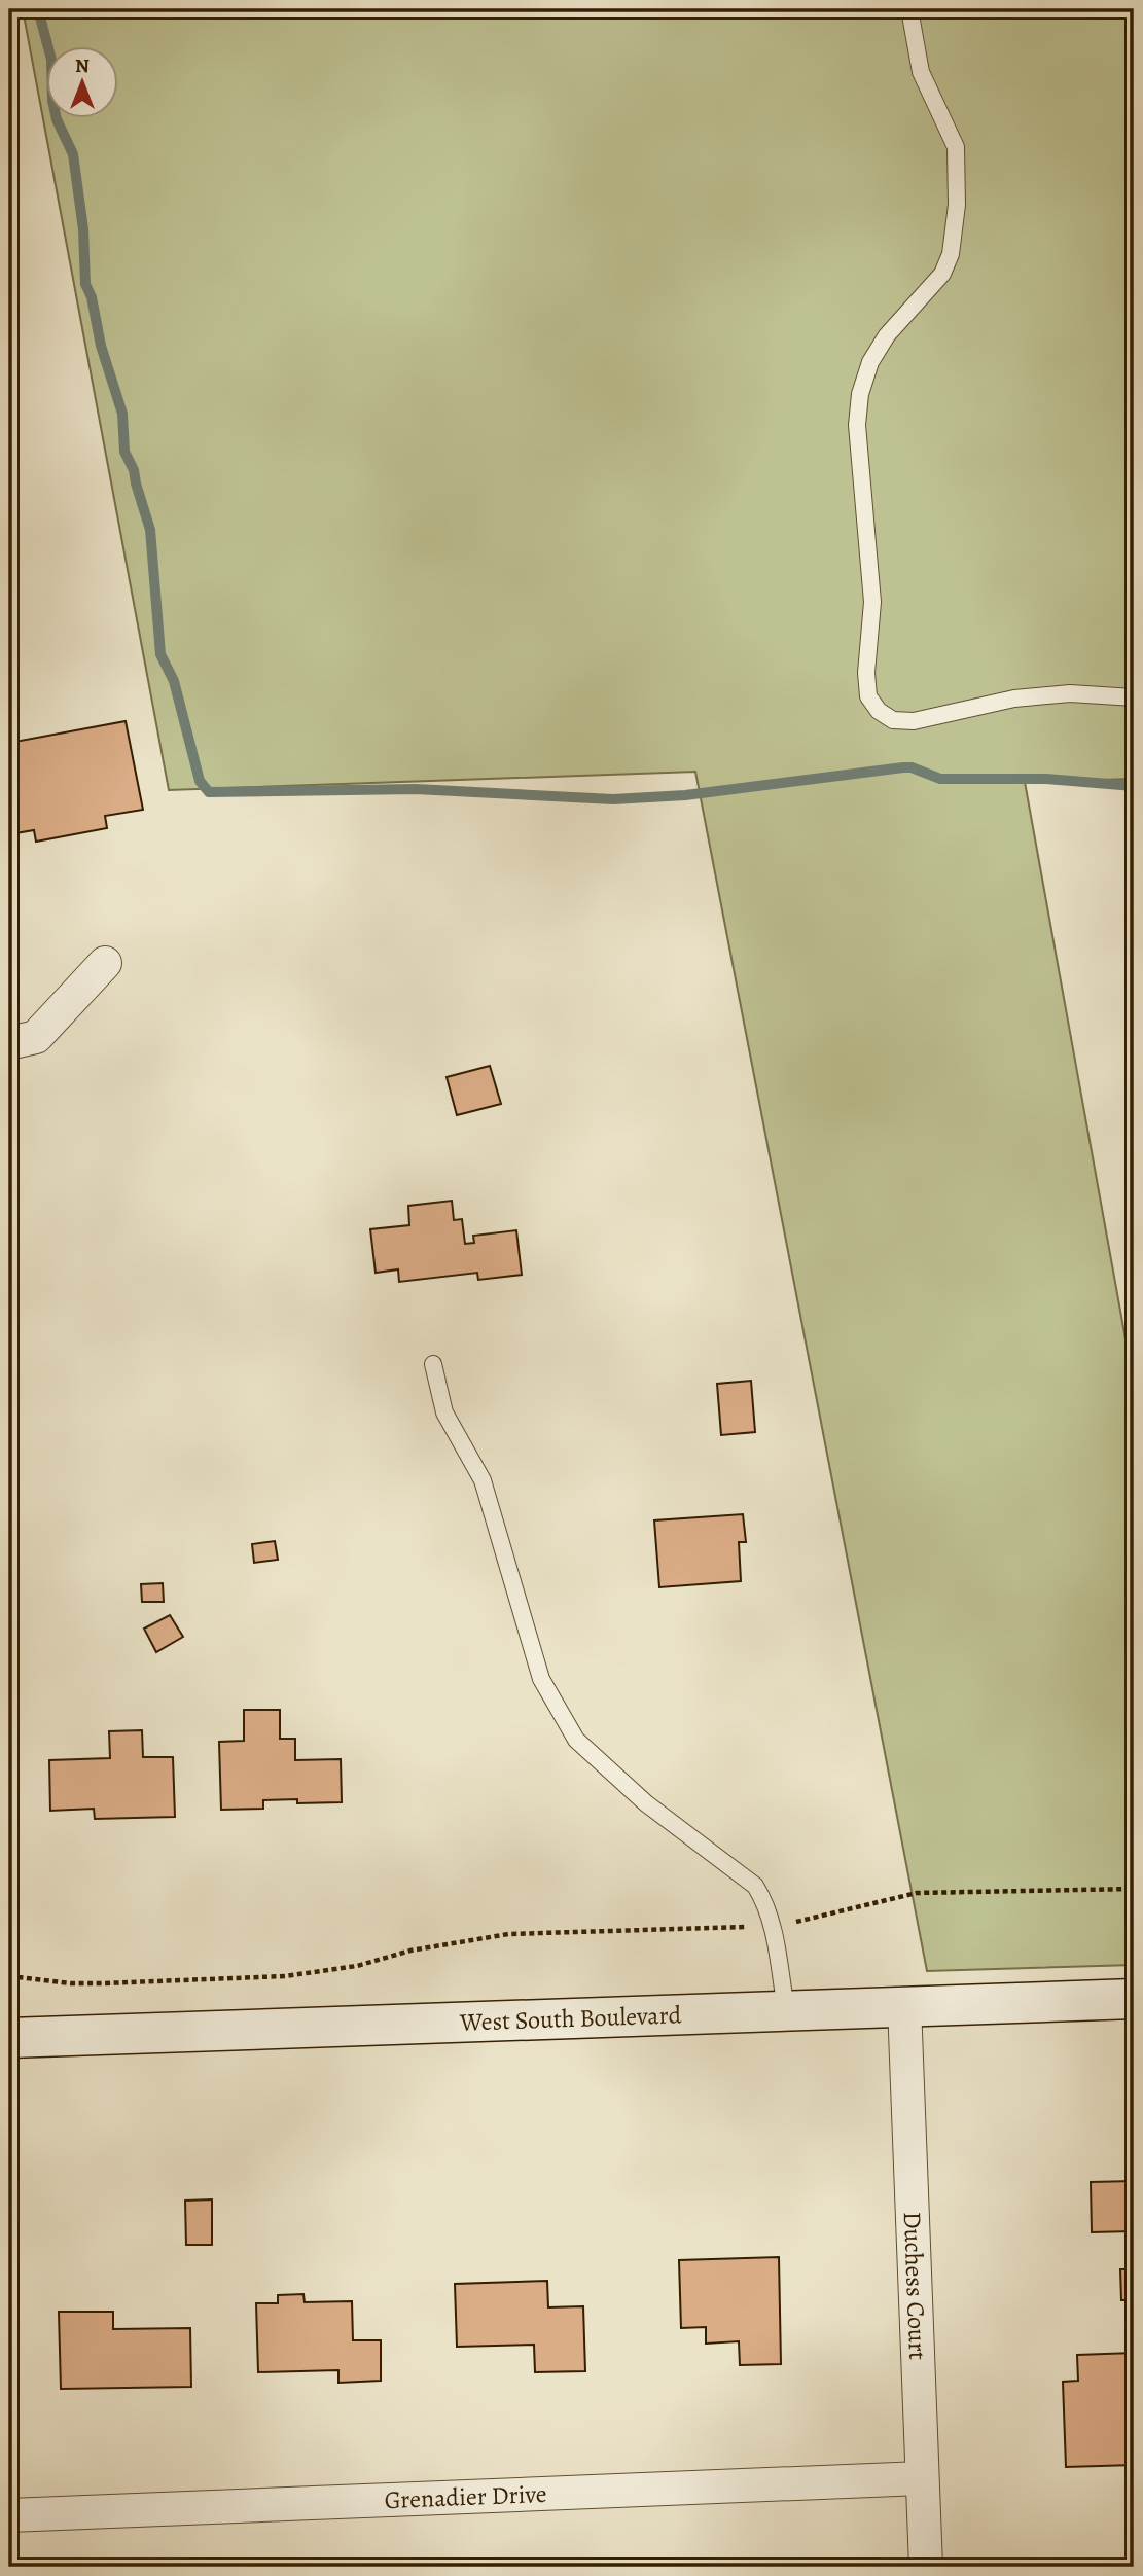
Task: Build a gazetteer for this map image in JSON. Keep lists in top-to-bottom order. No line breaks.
{"streets":{"main road":["West South Boulevard"],"street":["Duchess Court","Grenadier Drive"]},"crossings":[["West South Boulevard","Duchess Court"],["Duchess Court","Grenadier Drive"]],"north":"top"}
